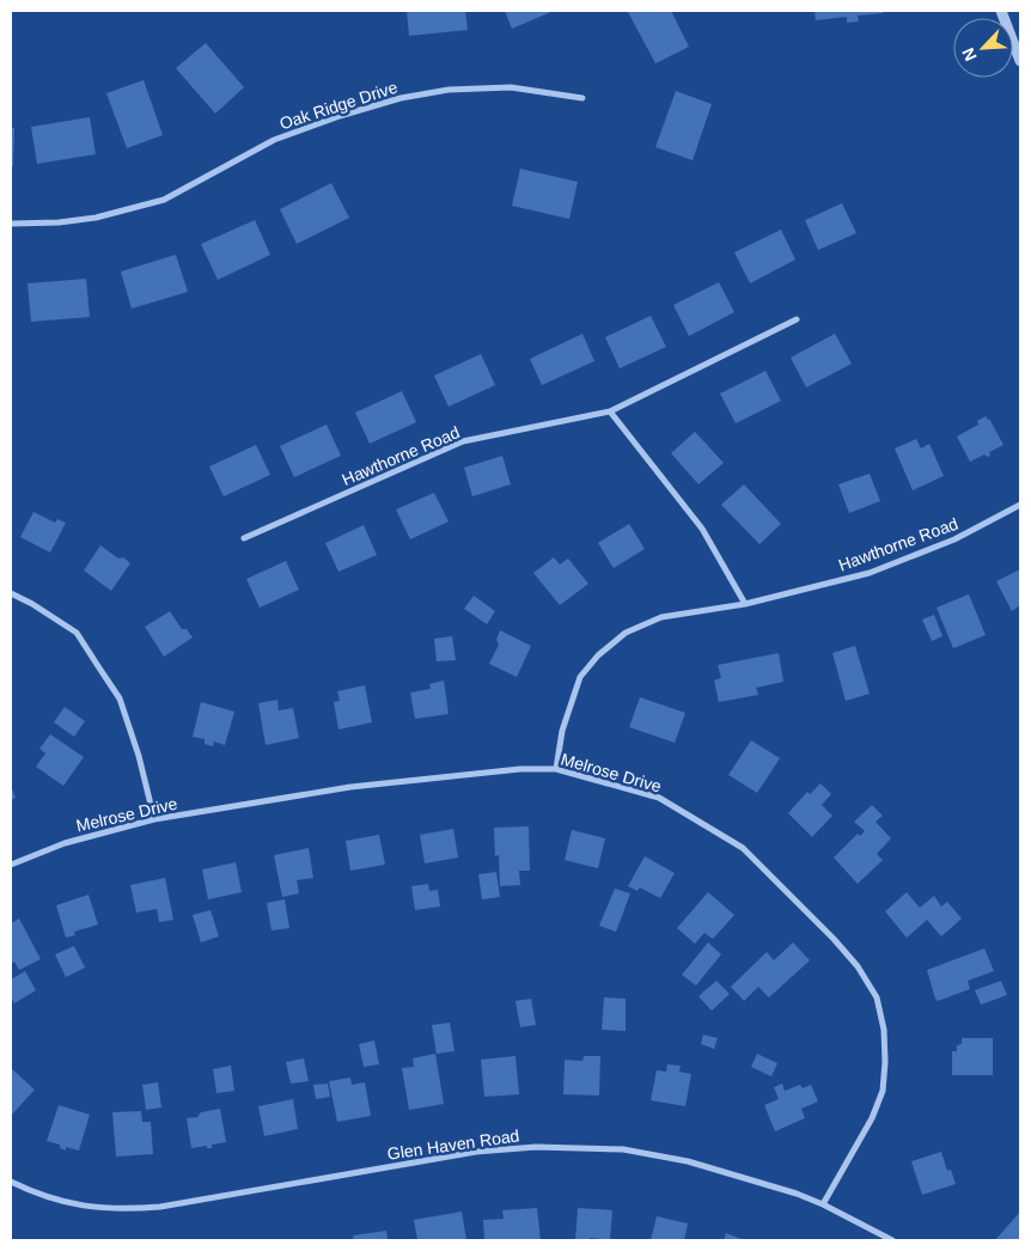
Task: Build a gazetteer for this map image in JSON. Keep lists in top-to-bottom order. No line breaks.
{"streets":{"street":["Oak Ridge Drive","Hawthorne Road","Melrose Drive","Glen Haven Road"]},"crossings":[["Hawthorne Road","Melrose Drive"],["Melrose Drive","Glen Haven Road"]],"north":"bottom left"}
